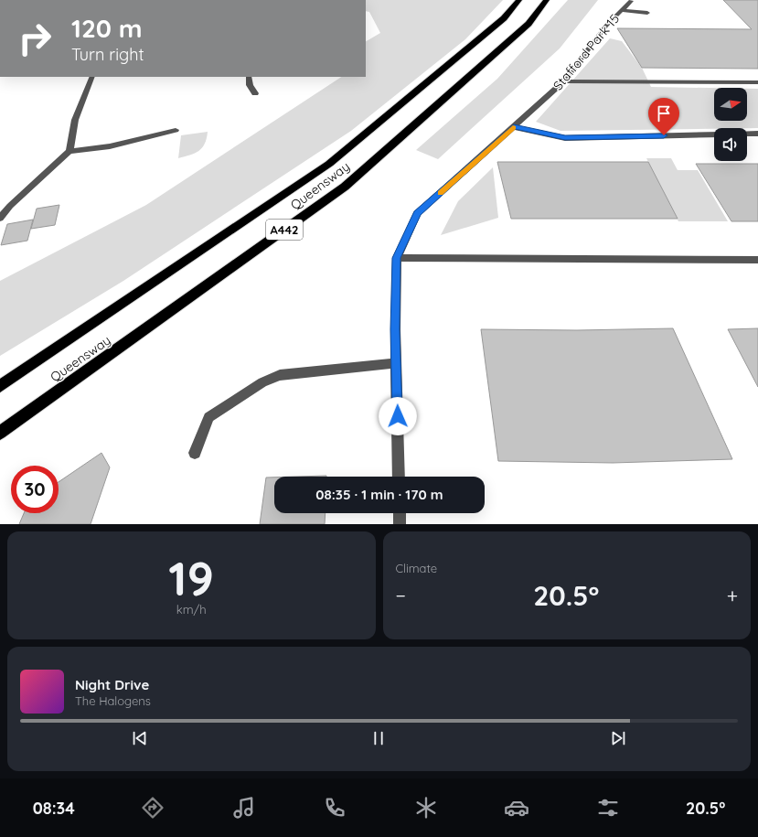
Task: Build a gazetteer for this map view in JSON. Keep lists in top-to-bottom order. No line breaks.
{"streets":{"highway":["Queensway","A442"],"street":["Stafford Park 15"]},"north":"right","page":{"turn":["120 m","Turn right"],"limit":"30","trip":"08:35 · 1 min · 170 m","tile":[["19","km/h"],"Climate"],"heat":["−","20.5°","+"],"song":["Night Drive","The Halogens"],"tabs":["08:34","20.5°"]}}
